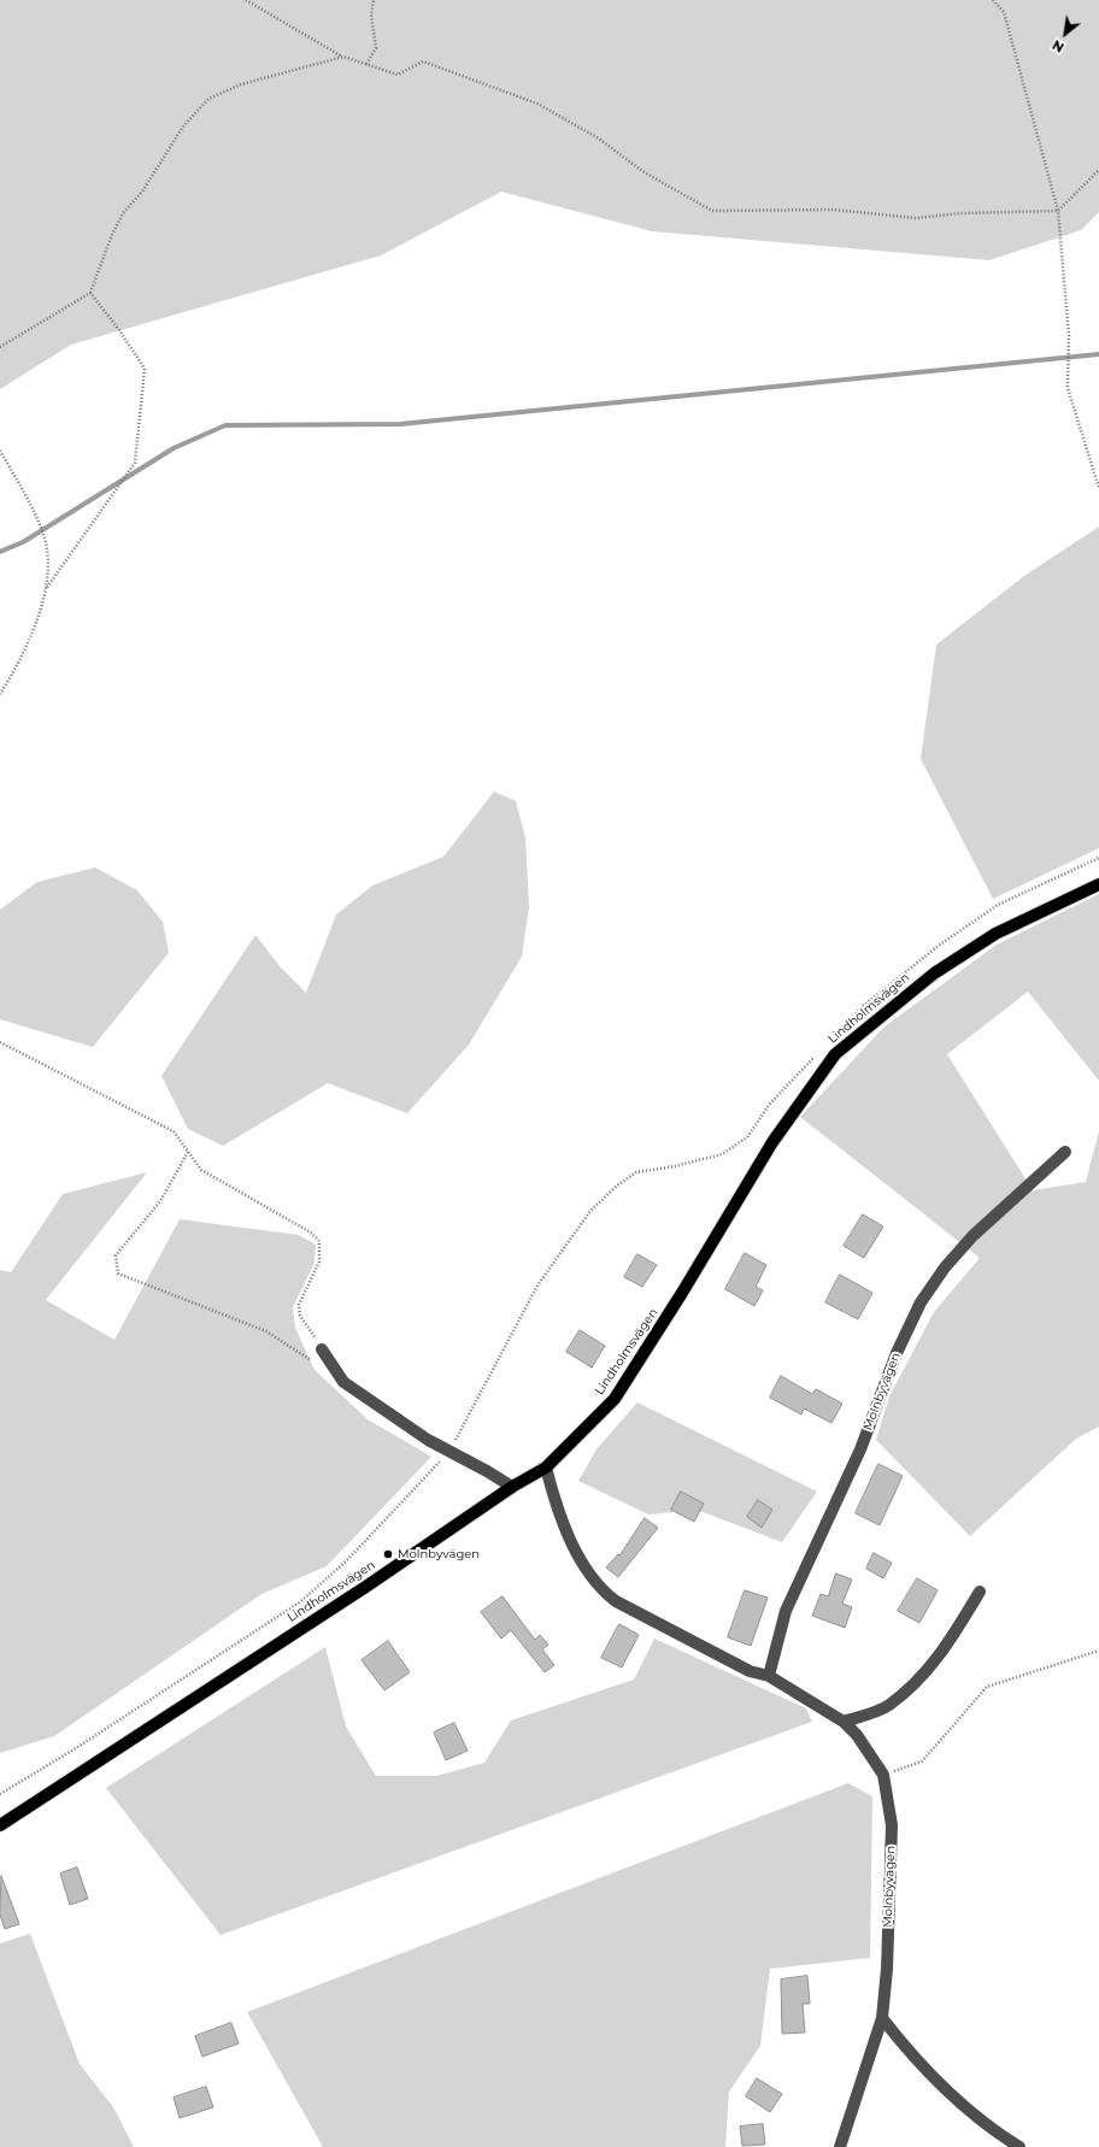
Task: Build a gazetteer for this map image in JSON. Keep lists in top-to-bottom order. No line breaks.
{"streets":{"main road":["Lindholmsvägen"],"street":["Molnbyvägen"]},"crossings":[["Lindholmsvägen","Molnbyvägen"]],"places":["Molnbyvägen"],"north":"bottom left"}
